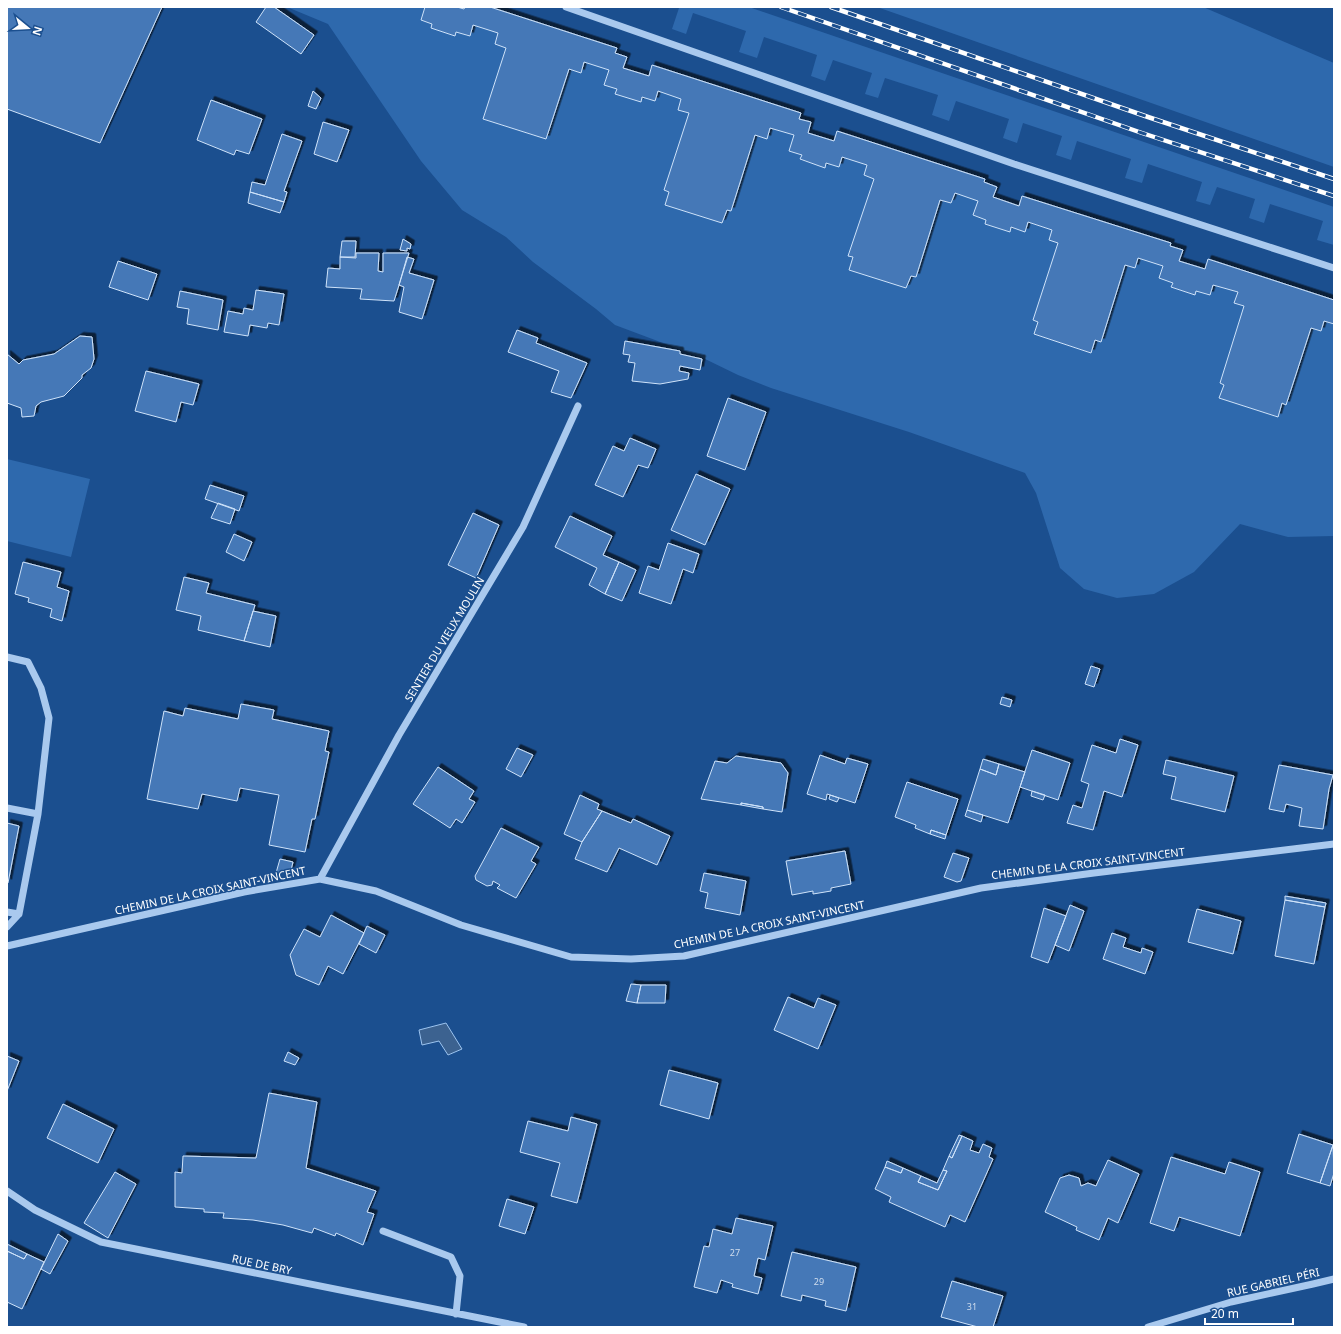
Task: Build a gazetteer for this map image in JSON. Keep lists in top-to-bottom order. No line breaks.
{"streets":{"street":["SENTIER DU VIEUX MOULIN","CHEMIN DE LA CROIX SAINT-VINCENT","RUE DE BRY","RUE GABRIEL PÉRI"]},"crossings":[["SENTIER DU VIEUX MOULIN","CHEMIN DE LA CROIX SAINT-VINCENT"]],"house_numbers":["27","29","31"],"scale_bar":"20 m","north":"right"}
